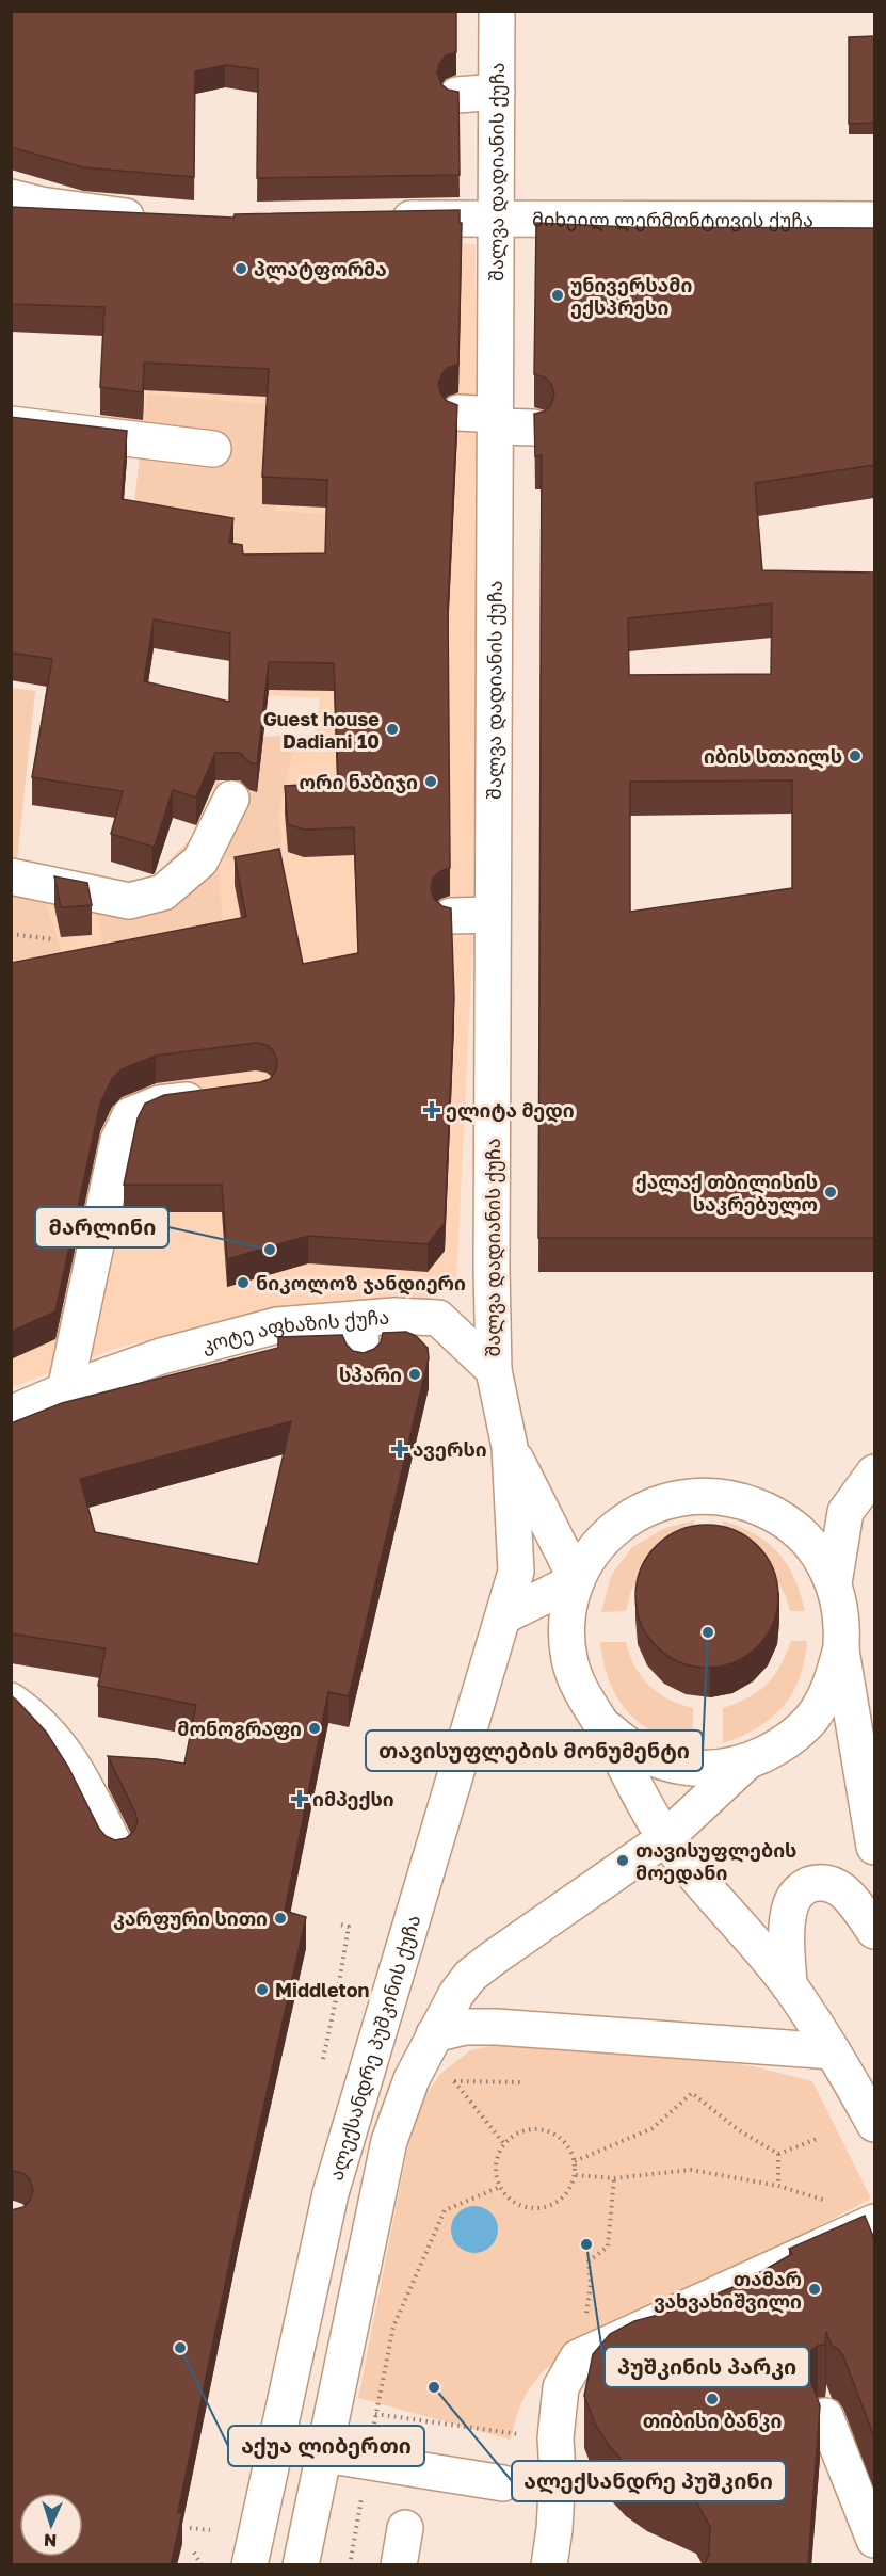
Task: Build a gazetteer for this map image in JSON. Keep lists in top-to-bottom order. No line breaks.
{"streets":{"main road":["შალვა დადიანის ქუჩა","მიხეილ ლერმონტოვის ქუჩა","კოტე აფხაზის ქუჩა","ალექსანდრე პუშკინის ქუჩა"]},"crossings":[["შალვა დადიანის ქუჩა","მიხეილ ლერმონტოვის ქუჩა"],["შალვა დადიანის ქუჩა","კოტე აფხაზის ქუჩა"]],"places":{"other":["პლატფორმა","უნივერსამი ექსპრესი","Guest house Dadiani 10","იბის სთაილს","ორი ნაბიჯი","ქალაქ თბილისის საკრებულო","მარლინი","ნიკოლოზ ჯანდიერი","სპარი","თავისუფლების მონუმენტი","მონოგრაფი","თავისუფლების მოედანი","კარფური სითი","Middleton","პუშკინის პარკი","თამარ ვახვახიშვილი","აქუა ლიბერთი","ალექსანდრე პუშკინი","თიბისი ბანკი"],"health":["ელიტა მედი","ავერსი","იმპექსი"]},"north":"bottom"}
